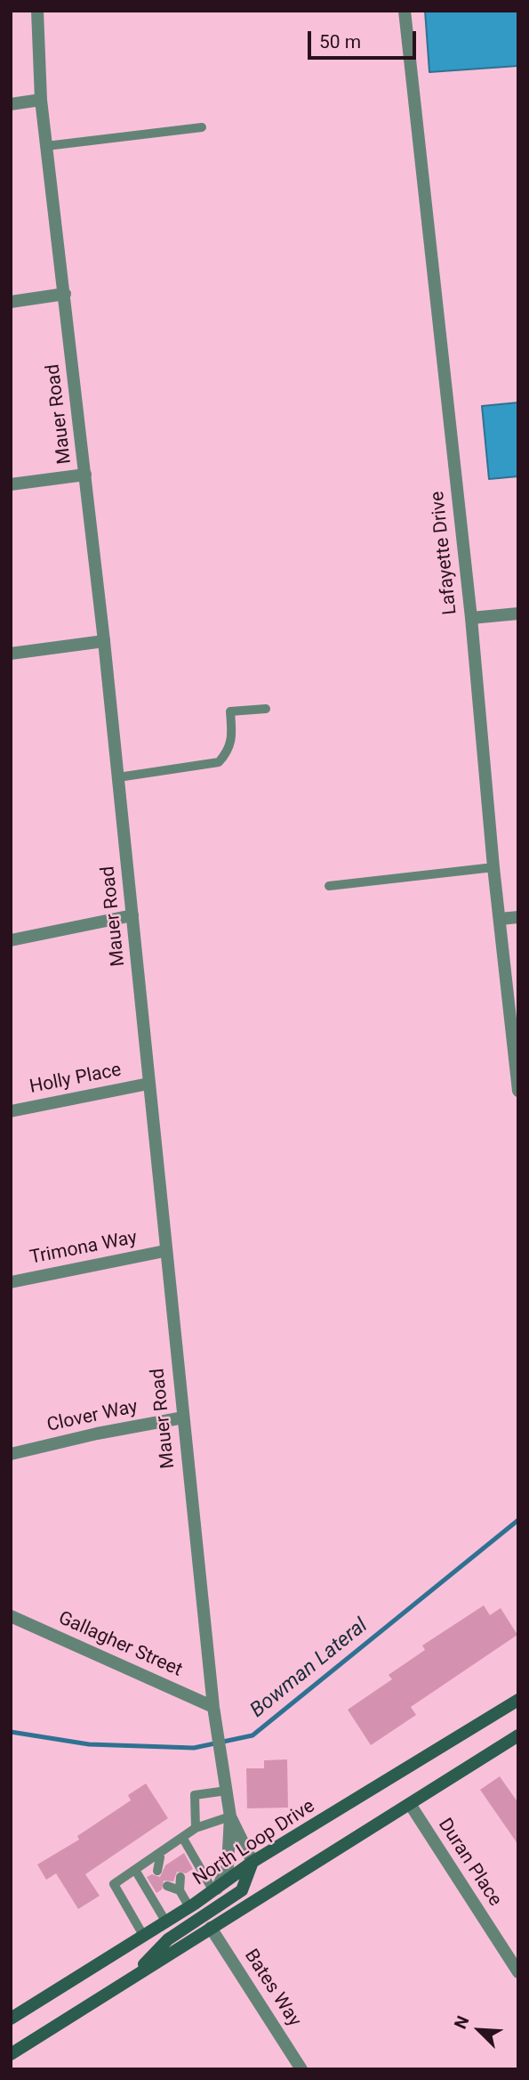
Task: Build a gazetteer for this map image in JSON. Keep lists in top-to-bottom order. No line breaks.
{"streets":{"main road":["North Loop Drive"],"street":["Mauer Road","Lafayette Drive","Holly Place","Trimona Way","Clover Way","Gallagher Street","Duran Place","Bates Way"]},"crossings":[["Mauer Road","Holly Place"],["Mauer Road","Trimona Way"],["Mauer Road","Clover Way"],["Mauer Road","Gallagher Street"],["Mauer Road","North Loop Drive"]],"water":["Bowman Lateral"],"scale_bar":"50 m","north":"top left"}
